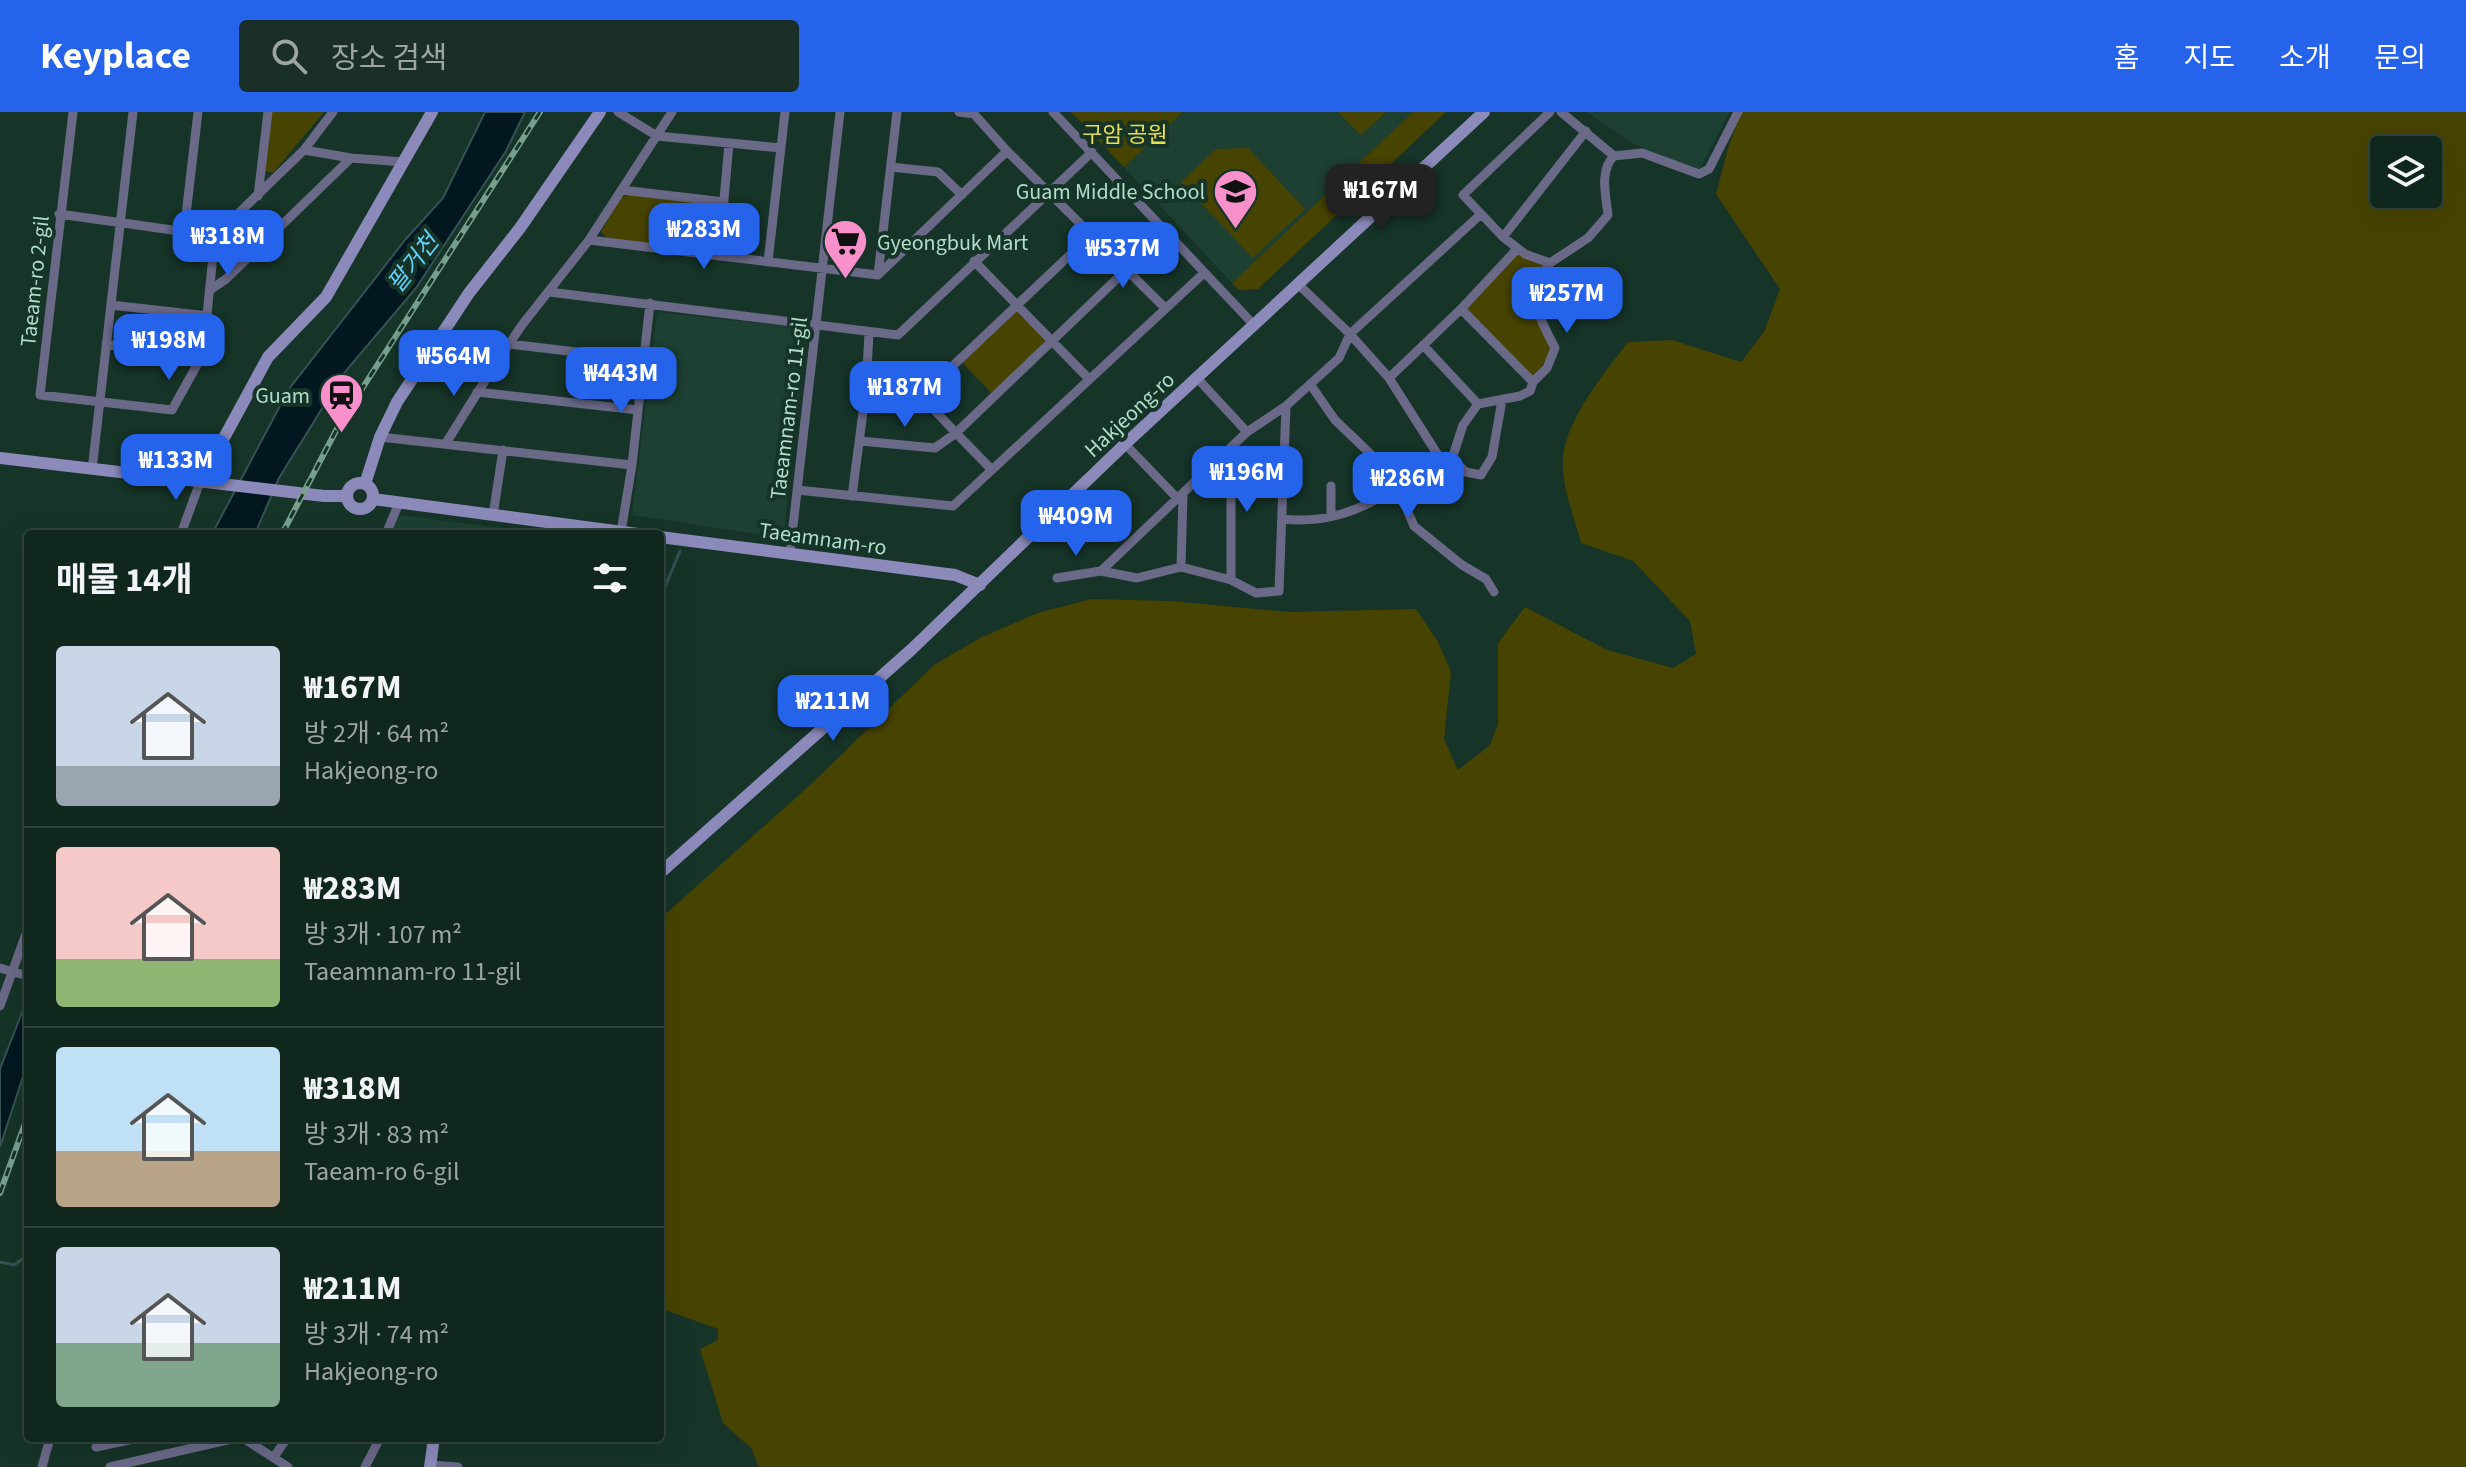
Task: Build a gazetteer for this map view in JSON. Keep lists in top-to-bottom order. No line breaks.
{"streets":{"main road":["Hakjeong-ro","Taeamnam-ro"],"street":["Taeam-ro 2-gil","Taeamnam-ro 11-gil"]},"crossings":[["Taeamnam-ro 11-gil","Taeamnam-ro"],["Hakjeong-ro","Taeamnam-ro"]],"water":["팔거천"],"parks":["구암 공원"],"places":{"school or university":["Guam Middle School"],"supermarket":["Gyeongbuk Mart"],"station":["Guam"]},"page":{"header":"Keyplace","search":"장소 검색","nav":["홈","지도","소개","문의"],"price":["₩167M","₩283M","₩318M","₩537M","₩257M","₩198M","₩564M","₩443M","₩187M","₩133M","₩196M","₩286M","₩409M","₩211M"],"heading":"매물 14개","list":[{"name":"₩167M","note":"방 2개 · 64 m² · Hakjeong-ro"},{"name":"₩283M","note":"방 3개 · 107 m² · Taeamnam-ro 11-gil"},{"name":"₩318M","note":"방 3개 · 83 m² · Taeam-ro 6-gil"},{"name":"₩211M","note":"방 3개 · 74 m² · Hakjeong-ro"}]}}
